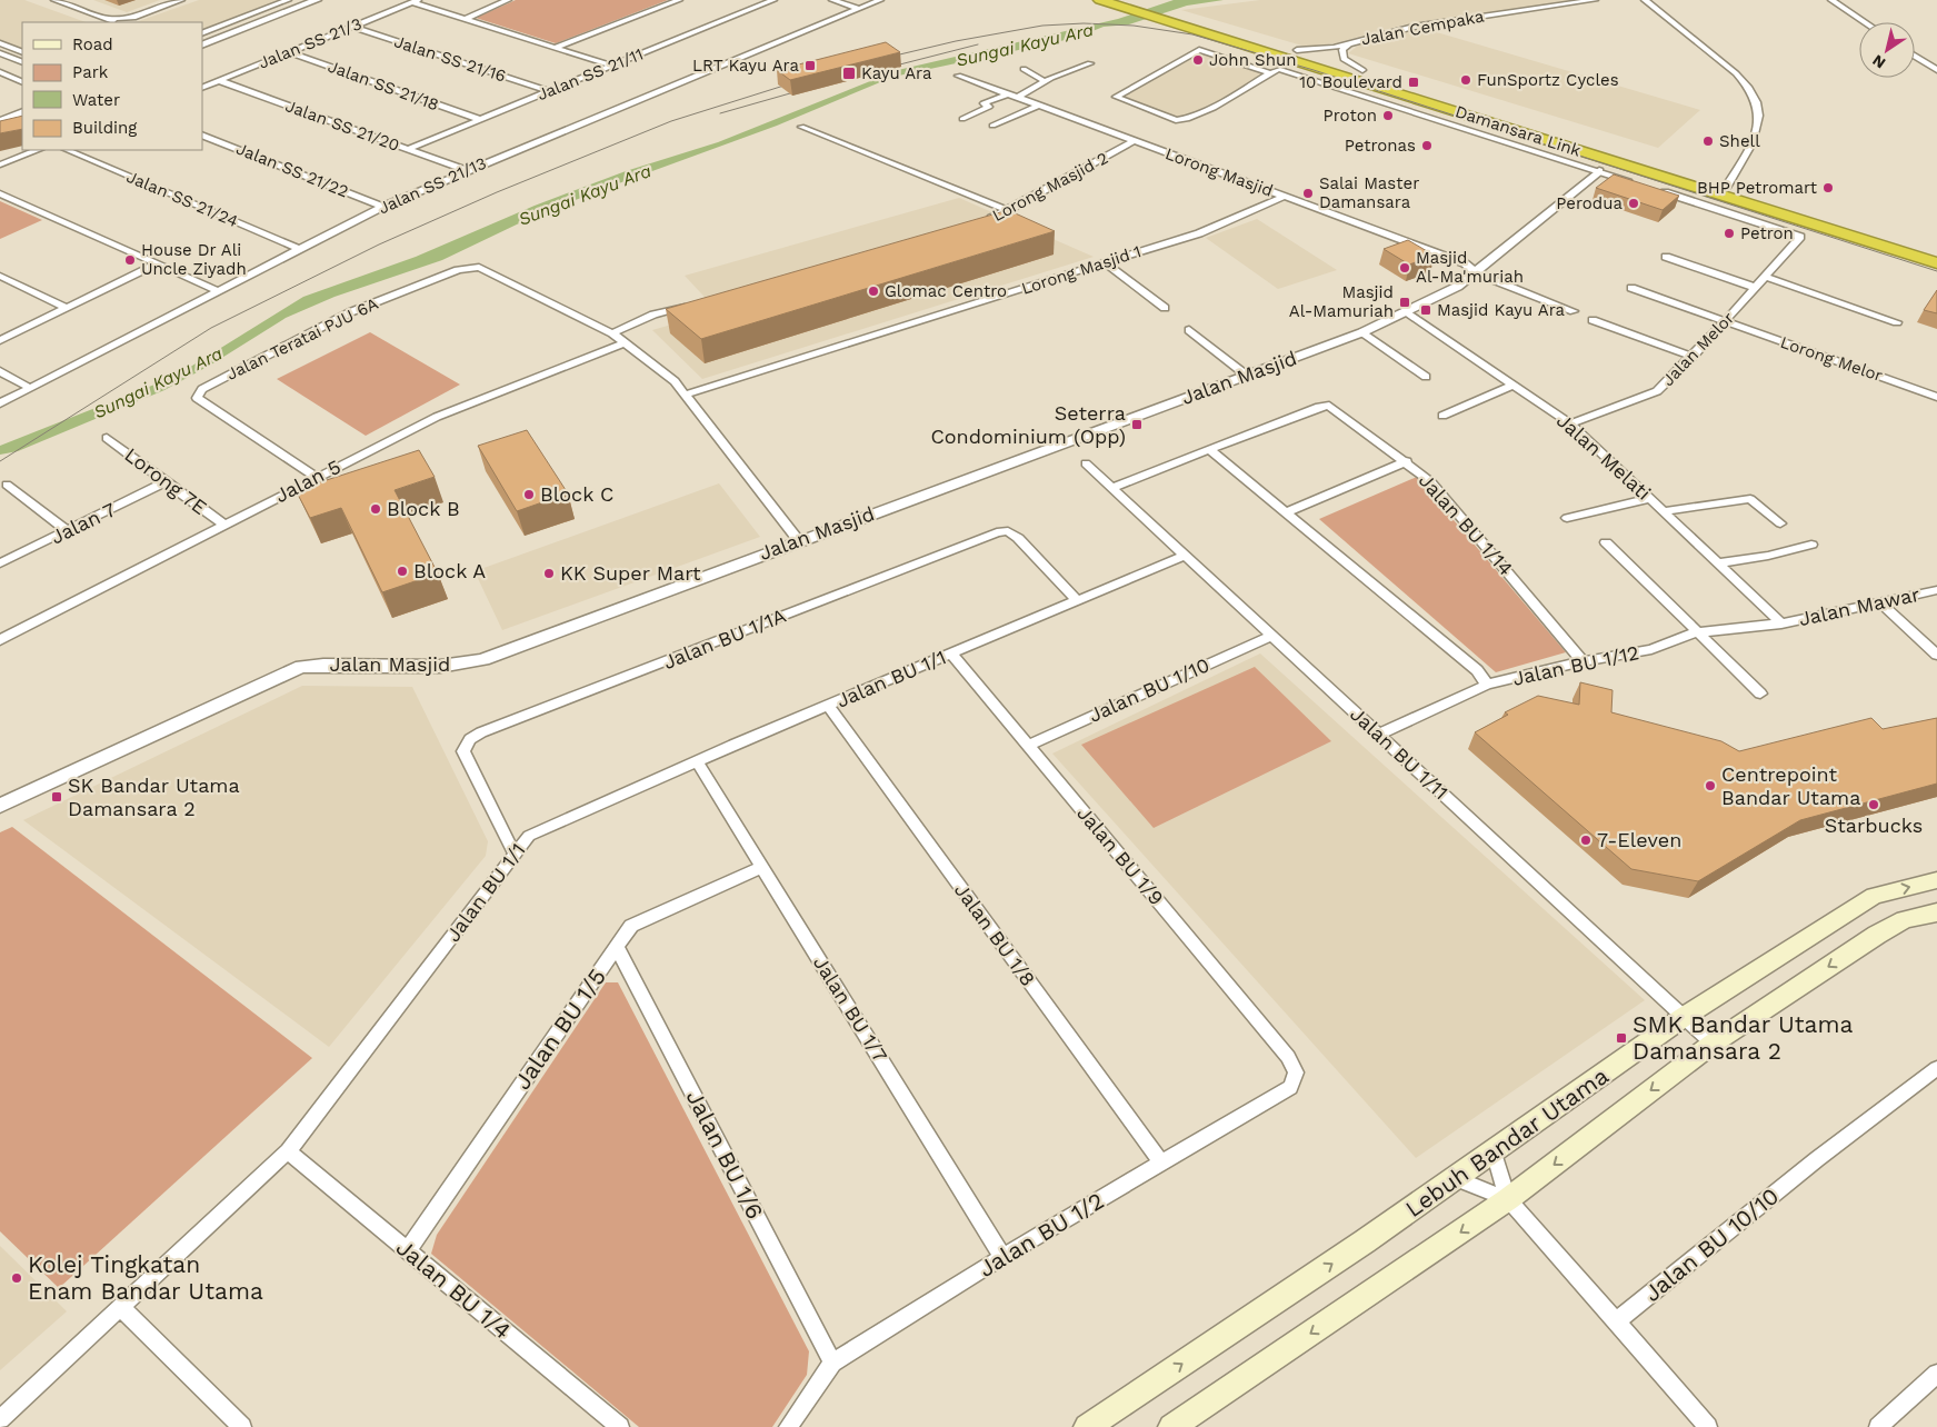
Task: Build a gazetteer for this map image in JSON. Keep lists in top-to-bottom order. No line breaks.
{"streets":{"highway":["Damansara Link"],"main road":["Lebuh Bandar Utama"],"street":["Jalan Cempaka","Jalan SS 21/3","Jalan SS 21/16","Jalan SS 21/11","Jalan SS 21/18","Jalan SS 21/20","Jalan SS 21/22","Lorong Masjid","Jalan SS 21/13","Lorong Masjid 2","Jalan SS 21/24","Lorong Masjid 1","Jalan Teratai PJU 6A","Jalan Melor","Lorong Melor","Jalan Masjid","Jalan Melati","Lorong 7E","Jalan 5","Jalan 7","Jalan BU 1/14","Jalan Mawar","Jalan BU 1/1A","Jalan BU 1/12","Jalan BU 1/1","Jalan BU 1/10","Jalan BU 1/11","Jalan BU 1/9","Jalan BU 1/8","Jalan BU 1/7","Jalan BU 1/5","Jalan BU 1/6","Jalan BU 1/2","Jalan BU 10/10","Jalan BU 1/4"]},"crossings":[["Jalan SS 21/3","Jalan SS 21/16"],["Jalan SS 21/3","Jalan SS 21/18"],["Jalan SS 21/3","Jalan SS 21/20"],["Jalan SS 21/16","Jalan SS 21/11"],["Jalan SS 21/11","Jalan SS 21/18"],["Jalan SS 21/11","Jalan SS 21/20"],["Jalan SS 21/20","Jalan SS 21/13"],["Jalan SS 21/22","Jalan SS 21/13"],["Lorong Masjid","Lorong Masjid 2"],["Lorong Masjid","Lorong Masjid 1"],["Lorong Masjid","Jalan Masjid"],["Jalan SS 21/13","Jalan SS 21/24"],["Lorong Masjid 1","Jalan Teratai PJU 6A"],["Jalan Teratai PJU 6A","Jalan Masjid"],["Jalan Teratai PJU 6A","Jalan 5"],["Jalan Melor","Lorong Melor"],["Jalan Melor","Jalan Melati"],["Jalan Masjid","Jalan Melati"],["Jalan Melati","Jalan Mawar"],["Jalan Melati","Jalan BU 1/12"],["Lorong 7E","Jalan 5"],["Lorong 7E","Jalan 7"],["Jalan BU 1/14","Jalan BU 1/12"],["Jalan BU 1/14","Jalan BU 1/11"],["Jalan Mawar","Jalan BU 1/12"],["Jalan BU 1/1A","Jalan BU 1/1"],["Jalan BU 1/12","Jalan BU 1/11"],["Jalan BU 1/1","Jalan BU 1/11"],["Jalan BU 1/1","Jalan BU 1/9"],["Jalan BU 1/1","Jalan BU 1/8"],["Jalan BU 1/1","Jalan BU 1/7"],["Jalan BU 1/1","Jalan BU 1/4"],["Jalan BU 1/10","Jalan BU 1/11"],["Jalan BU 1/10","Jalan BU 1/9"],["Jalan BU 1/11","Lebuh Bandar Utama"],["Jalan BU 1/9","Jalan BU 1/2"],["Jalan BU 1/8","Jalan BU 1/2"],["Jalan BU 1/7","Jalan BU 1/5"],["Jalan BU 1/7","Jalan BU 1/2"],["Jalan BU 1/5","Jalan BU 1/6"],["Jalan BU 1/5","Jalan BU 1/4"],["Jalan BU 1/6","Jalan BU 1/2"]],"water":["Sungai Kayu Ara"],"places":{"other":["John Shun","FunSportz Cycles","Proton","Shell","Petronas","BHP Petromart","Salai Master Damansara","Perodua","Petron","House Dr Ali Uncle Ziyadh","Masjid Al-Ma'muriah","Glomac Centro","Block C","Block B","Block A","KK Super Mart","Centrepoint Bandar Utama","Starbucks","7-Eleven","Kolej Tingkatan Enam Bandar Utama"],"transit":["LRT Kayu Ara","Kayu Ara","10 Boulevard","Masjid Al-Mamuriah","Masjid Kayu Ara","Seterra Condominium (Opp)","SK Bandar Utama Damansara 2","SMK Bandar Utama Damansara 2"]},"legend":["Road","Park","Water","Building"],"north":"bottom left"}
